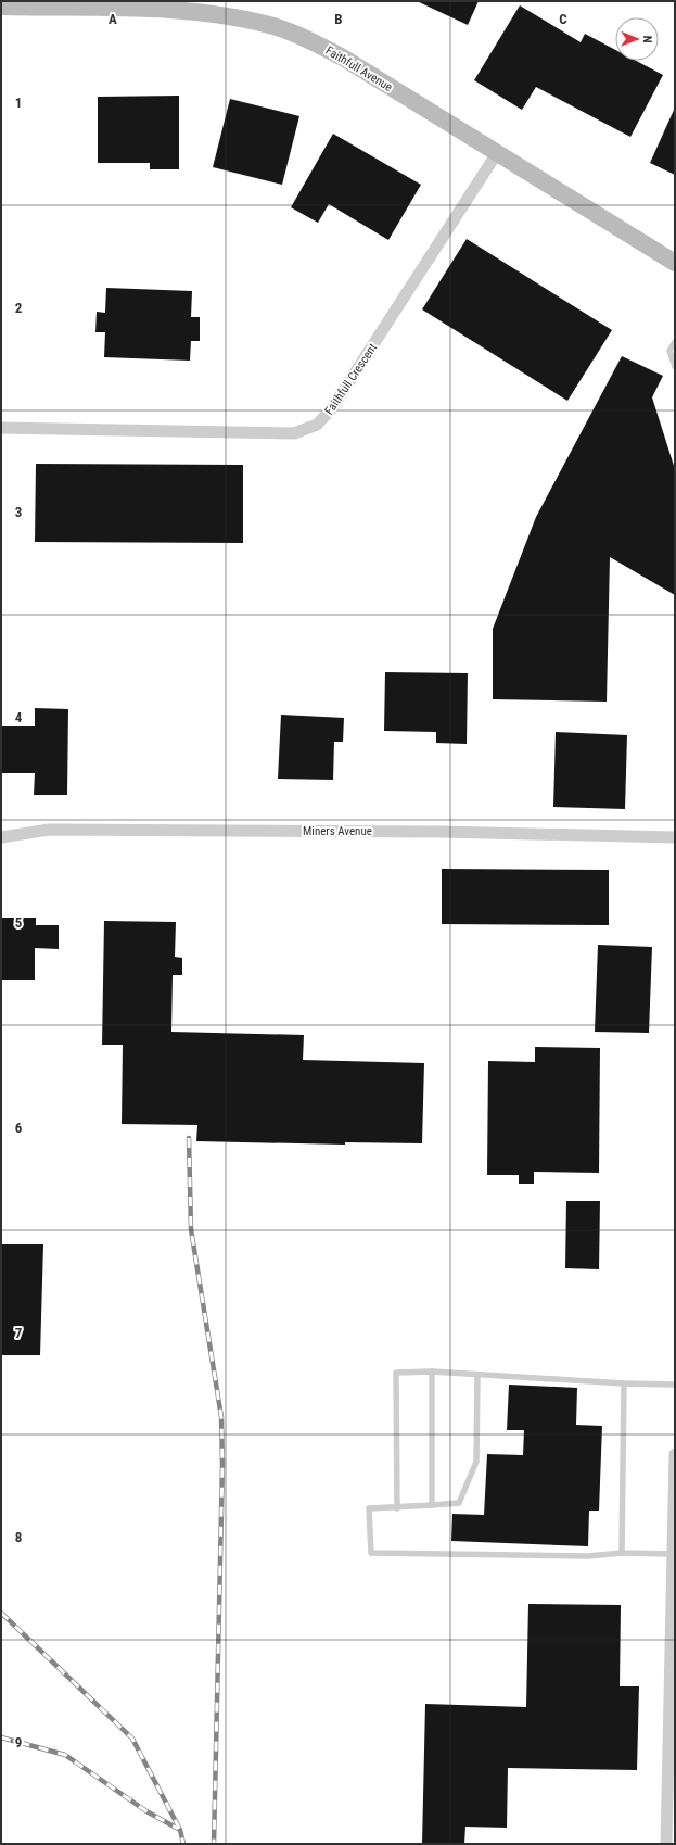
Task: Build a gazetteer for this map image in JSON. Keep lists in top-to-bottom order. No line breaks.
{"streets":{"street":["Faithfull Avenue","Faithfull Crescent","Miners Avenue"]},"crossings":[["Faithfull Avenue","Faithfull Crescent"]],"north":"right","grid":{"columns":["A","B","C"],"rows":["1","2","3","4","5","6","7","8","9"]}}
